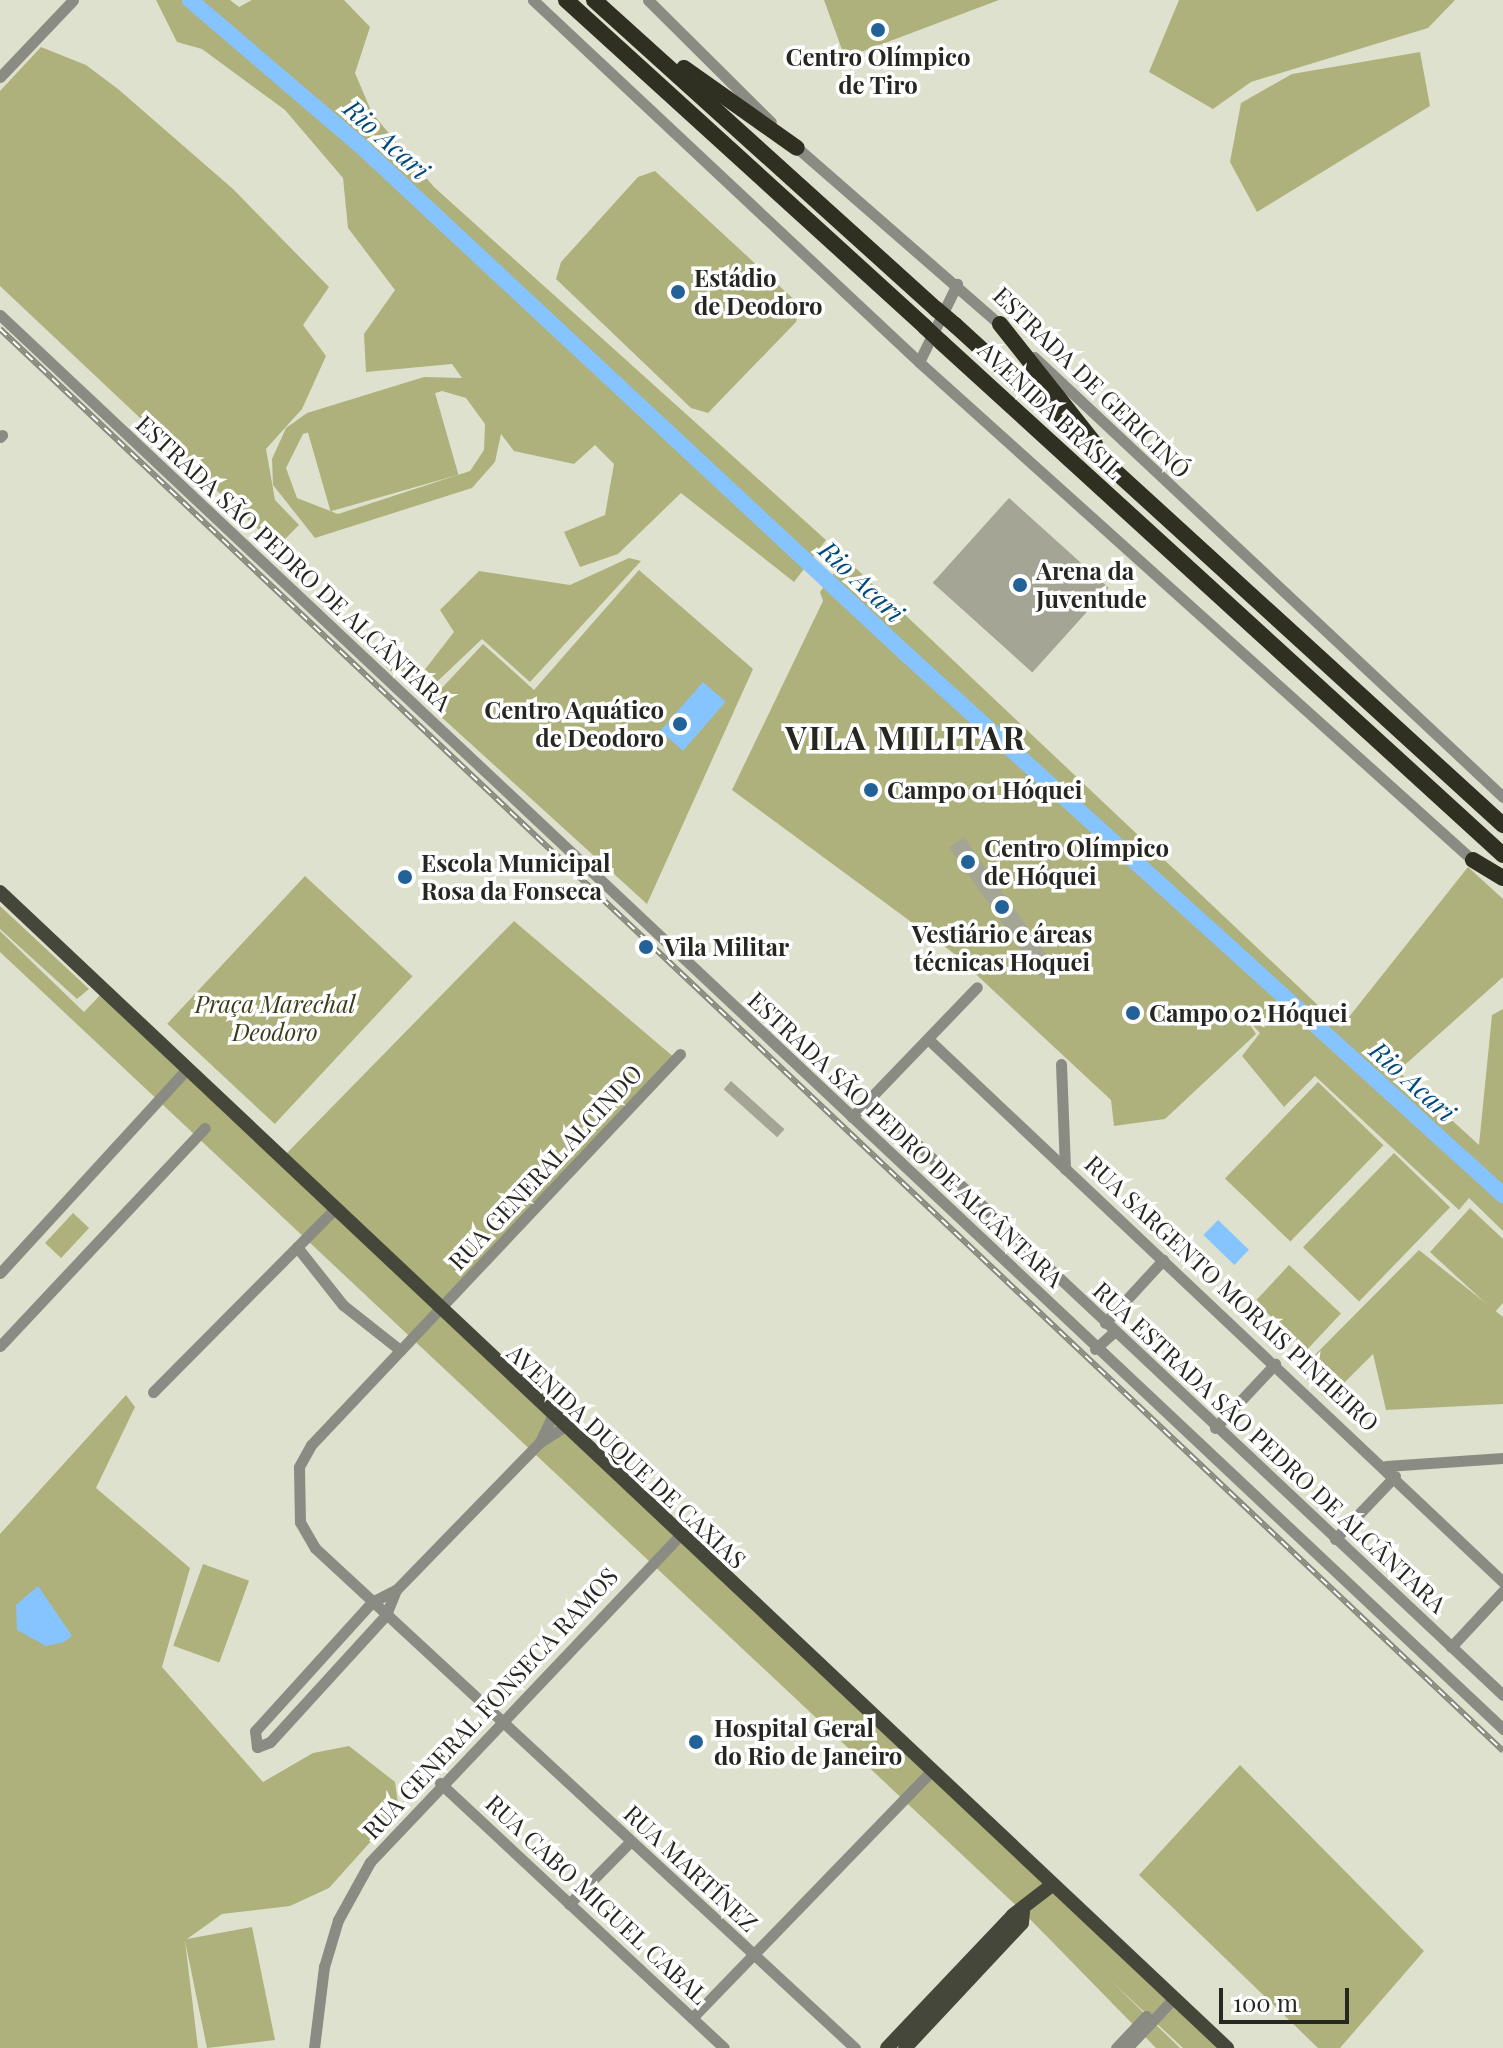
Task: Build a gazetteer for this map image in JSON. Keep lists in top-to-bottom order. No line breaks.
{"streets":{"highway":["AVENIDA BRASIL"],"main road":["AVENIDA DUQUE DE CAXIAS"],"street":["ESTRADA DE GERICINÓ","ESTRADA SÃO PEDRO DE ALCÂNTARA","RUA GENERAL ALCINDO","RUA SARGENTO MORAIS PINHEIRO","RUA ESTRADA SÃO PEDRO DE ALCÂNTARA","RUA GENERAL FONSECA RAMOS","RUA MARTÍNEZ","RUA CABO MIGUEL CABAL"]},"crossings":[["RUA GENERAL ALCINDO","AVENIDA DUQUE DE CAXIAS"],["RUA GENERAL ALCINDO","RUA MARTÍNEZ"],["AVENIDA DUQUE DE CAXIAS","RUA GENERAL FONSECA RAMOS"],["RUA GENERAL FONSECA RAMOS","RUA MARTÍNEZ"],["RUA GENERAL FONSECA RAMOS","RUA CABO MIGUEL CABAL"]],"districts":["VILA MILITAR"],"water":["Rio Acari"],"parks":["Praça Marechal Deodoro"],"places":["Centro Olímpico de Tiro","Estádio de Deodoro","Arena da Juventude","Centro Aquático de Deodoro","Campo 01 Hóquei","Centro Olímpico de Hóquei","Escola Municipal Rosa da Fonseca","Vestiário e áreas técnicas Hoquei","Vila Militar","Campo 02 Hóquei","Hospital Geral do Rio de Janeiro"],"scale_bar":"100 m"}
